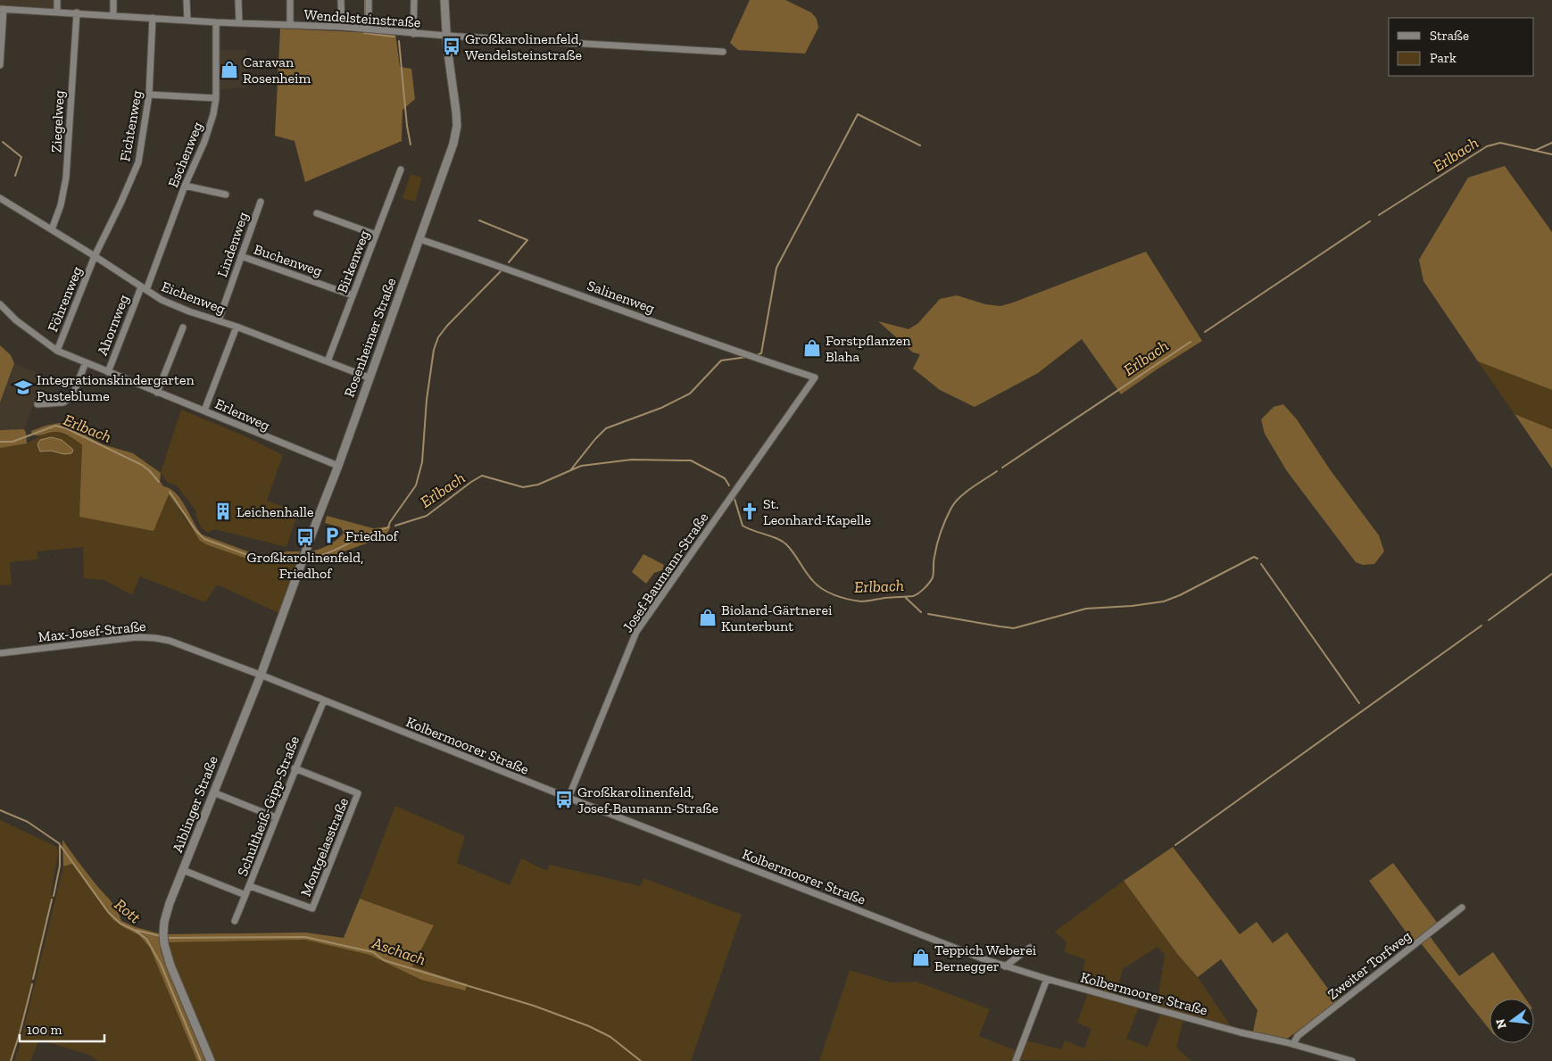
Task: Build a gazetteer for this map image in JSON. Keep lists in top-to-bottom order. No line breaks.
{"streets":{"street":["Wendelsteinstraße","Ziegelweg","Fichtenweg","Eschenweg","Lindenweg","Buchenweg","Birkenweg","Salinenweg","Eichenweg","Föhrenweg","Ahornweg","Rosenheimer Straße","Erlenweg","Josef-Baumann-Straße","Max-Josef-Straße","Kolbermoorer Straße","Aiblinger Straße","Schultheiß-Gipp-Straße","Montgelasstraße","Zweiter Torfweg"]},"crossings":[["Wendelsteinstraße","Ziegelweg"],["Wendelsteinstraße","Fichtenweg"],["Wendelsteinstraße","Eschenweg"],["Wendelsteinstraße","Rosenheimer Straße"],["Ziegelweg","Eichenweg"],["Fichtenweg","Eichenweg"],["Fichtenweg","Föhrenweg"],["Eschenweg","Eichenweg"],["Eschenweg","Ahornweg"],["Lindenweg","Buchenweg"],["Lindenweg","Eichenweg"],["Buchenweg","Birkenweg"],["Birkenweg","Eichenweg"],["Salinenweg","Rosenheimer Straße"],["Salinenweg","Josef-Baumann-Straße"],["Eichenweg","Föhrenweg"],["Eichenweg","Ahornweg"],["Eichenweg","Rosenheimer Straße"],["Föhrenweg","Erlenweg"],["Ahornweg","Erlenweg"],["Rosenheimer Straße","Erlenweg"],["Rosenheimer Straße","Max-Josef-Straße"],["Rosenheimer Straße","Kolbermoorer Straße"],["Rosenheimer Straße","Aiblinger Straße"],["Josef-Baumann-Straße","Kolbermoorer Straße"],["Max-Josef-Straße","Kolbermoorer Straße"],["Max-Josef-Straße","Aiblinger Straße"],["Kolbermoorer Straße","Aiblinger Straße"],["Kolbermoorer Straße","Schultheiß-Gipp-Straße"],["Kolbermoorer Straße","Zweiter Torfweg"],["Schultheiß-Gipp-Straße","Montgelasstraße"]],"water":["Erlbach","Rott","Aschach"],"places":{"bus stop":["Großkarolinenfeld, Wendelsteinstraße","Großkarolinenfeld, Friedhof","Großkarolinenfeld, Josef-Baumann-Straße"],"shop":["Caravan Rosenheim","Forstpflanzen Blaha","Bioland-Gärtnerei Kunterbunt","Teppich Weberei Bernegger"],"school or university":["Integrationskindergarten Pusteblume"],"building":["Leichenhalle"],"church":["St. Leonhard-Kapelle"],"parking":["Friedhof"]},"legend":["Straße","Park"],"scale_bar":"100 m","north":"left"}
